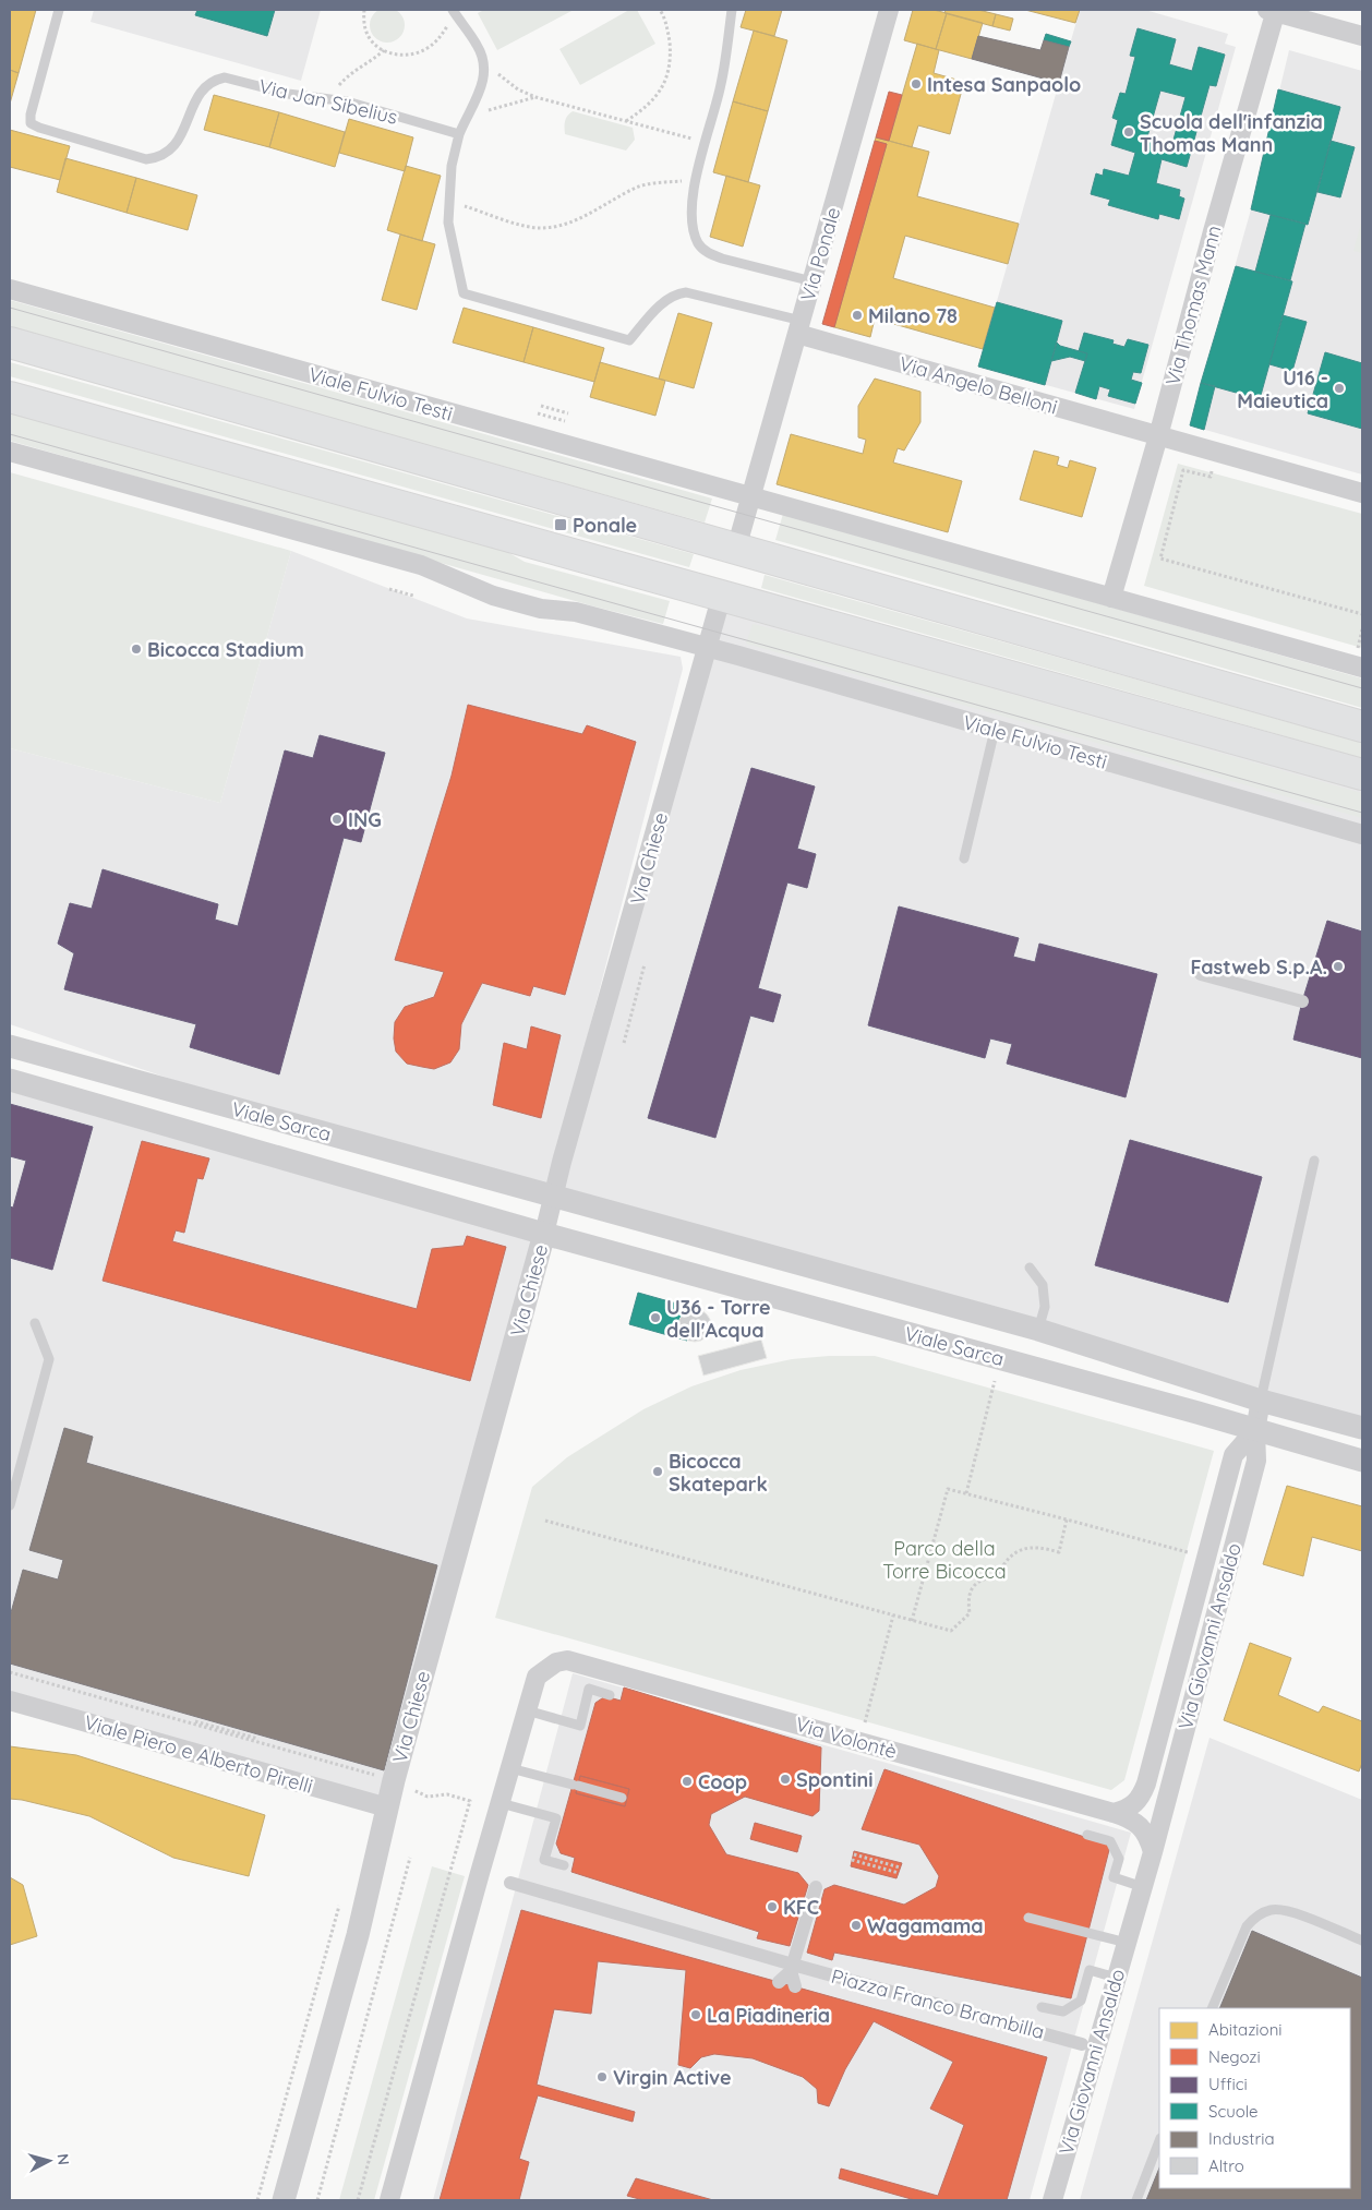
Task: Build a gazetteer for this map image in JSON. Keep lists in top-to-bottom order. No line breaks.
{"streets":{"street":["Via Ponale","Via Thomas Mann","Via Angelo Belloni","Viale Fulvio Testi","Via Chiese","Viale Sarca","Via Giovanni Ansaldo","Via Volontè","Viale Piero e Alberto Pirelli","Piazza Franco Brambilla"],"lane":["Via Jan Sibelius"]},"crossings":[["Via Ponale","Via Angelo Belloni"],["Via Ponale","Viale Fulvio Testi"],["Via Thomas Mann","Via Angelo Belloni"],["Via Thomas Mann","Viale Fulvio Testi"],["Viale Fulvio Testi","Via Chiese"],["Via Chiese","Viale Sarca"],["Via Chiese","Viale Piero e Alberto Pirelli"],["Viale Sarca","Via Giovanni Ansaldo"],["Via Giovanni Ansaldo","Via Volontè"]],"parks":["Parco della Torre Bicocca"],"places":{"other":["Intesa Sanpaolo","Scuola dell'infanzia Thomas Mann","Milano 78","U16 - Maieutica","Bicocca Stadium","ING","Fastweb S.p.A.","U36 - Torre dell'Acqua","Bicocca Skatepark","Spontini","Coop","KFC","Wagamama","La Piadineria","Virgin Active"],"transit":["Ponale"]},"legend":["Abitazioni","Negozi","Uffici","Scuole","Industria","Altro"],"north":"right"}
